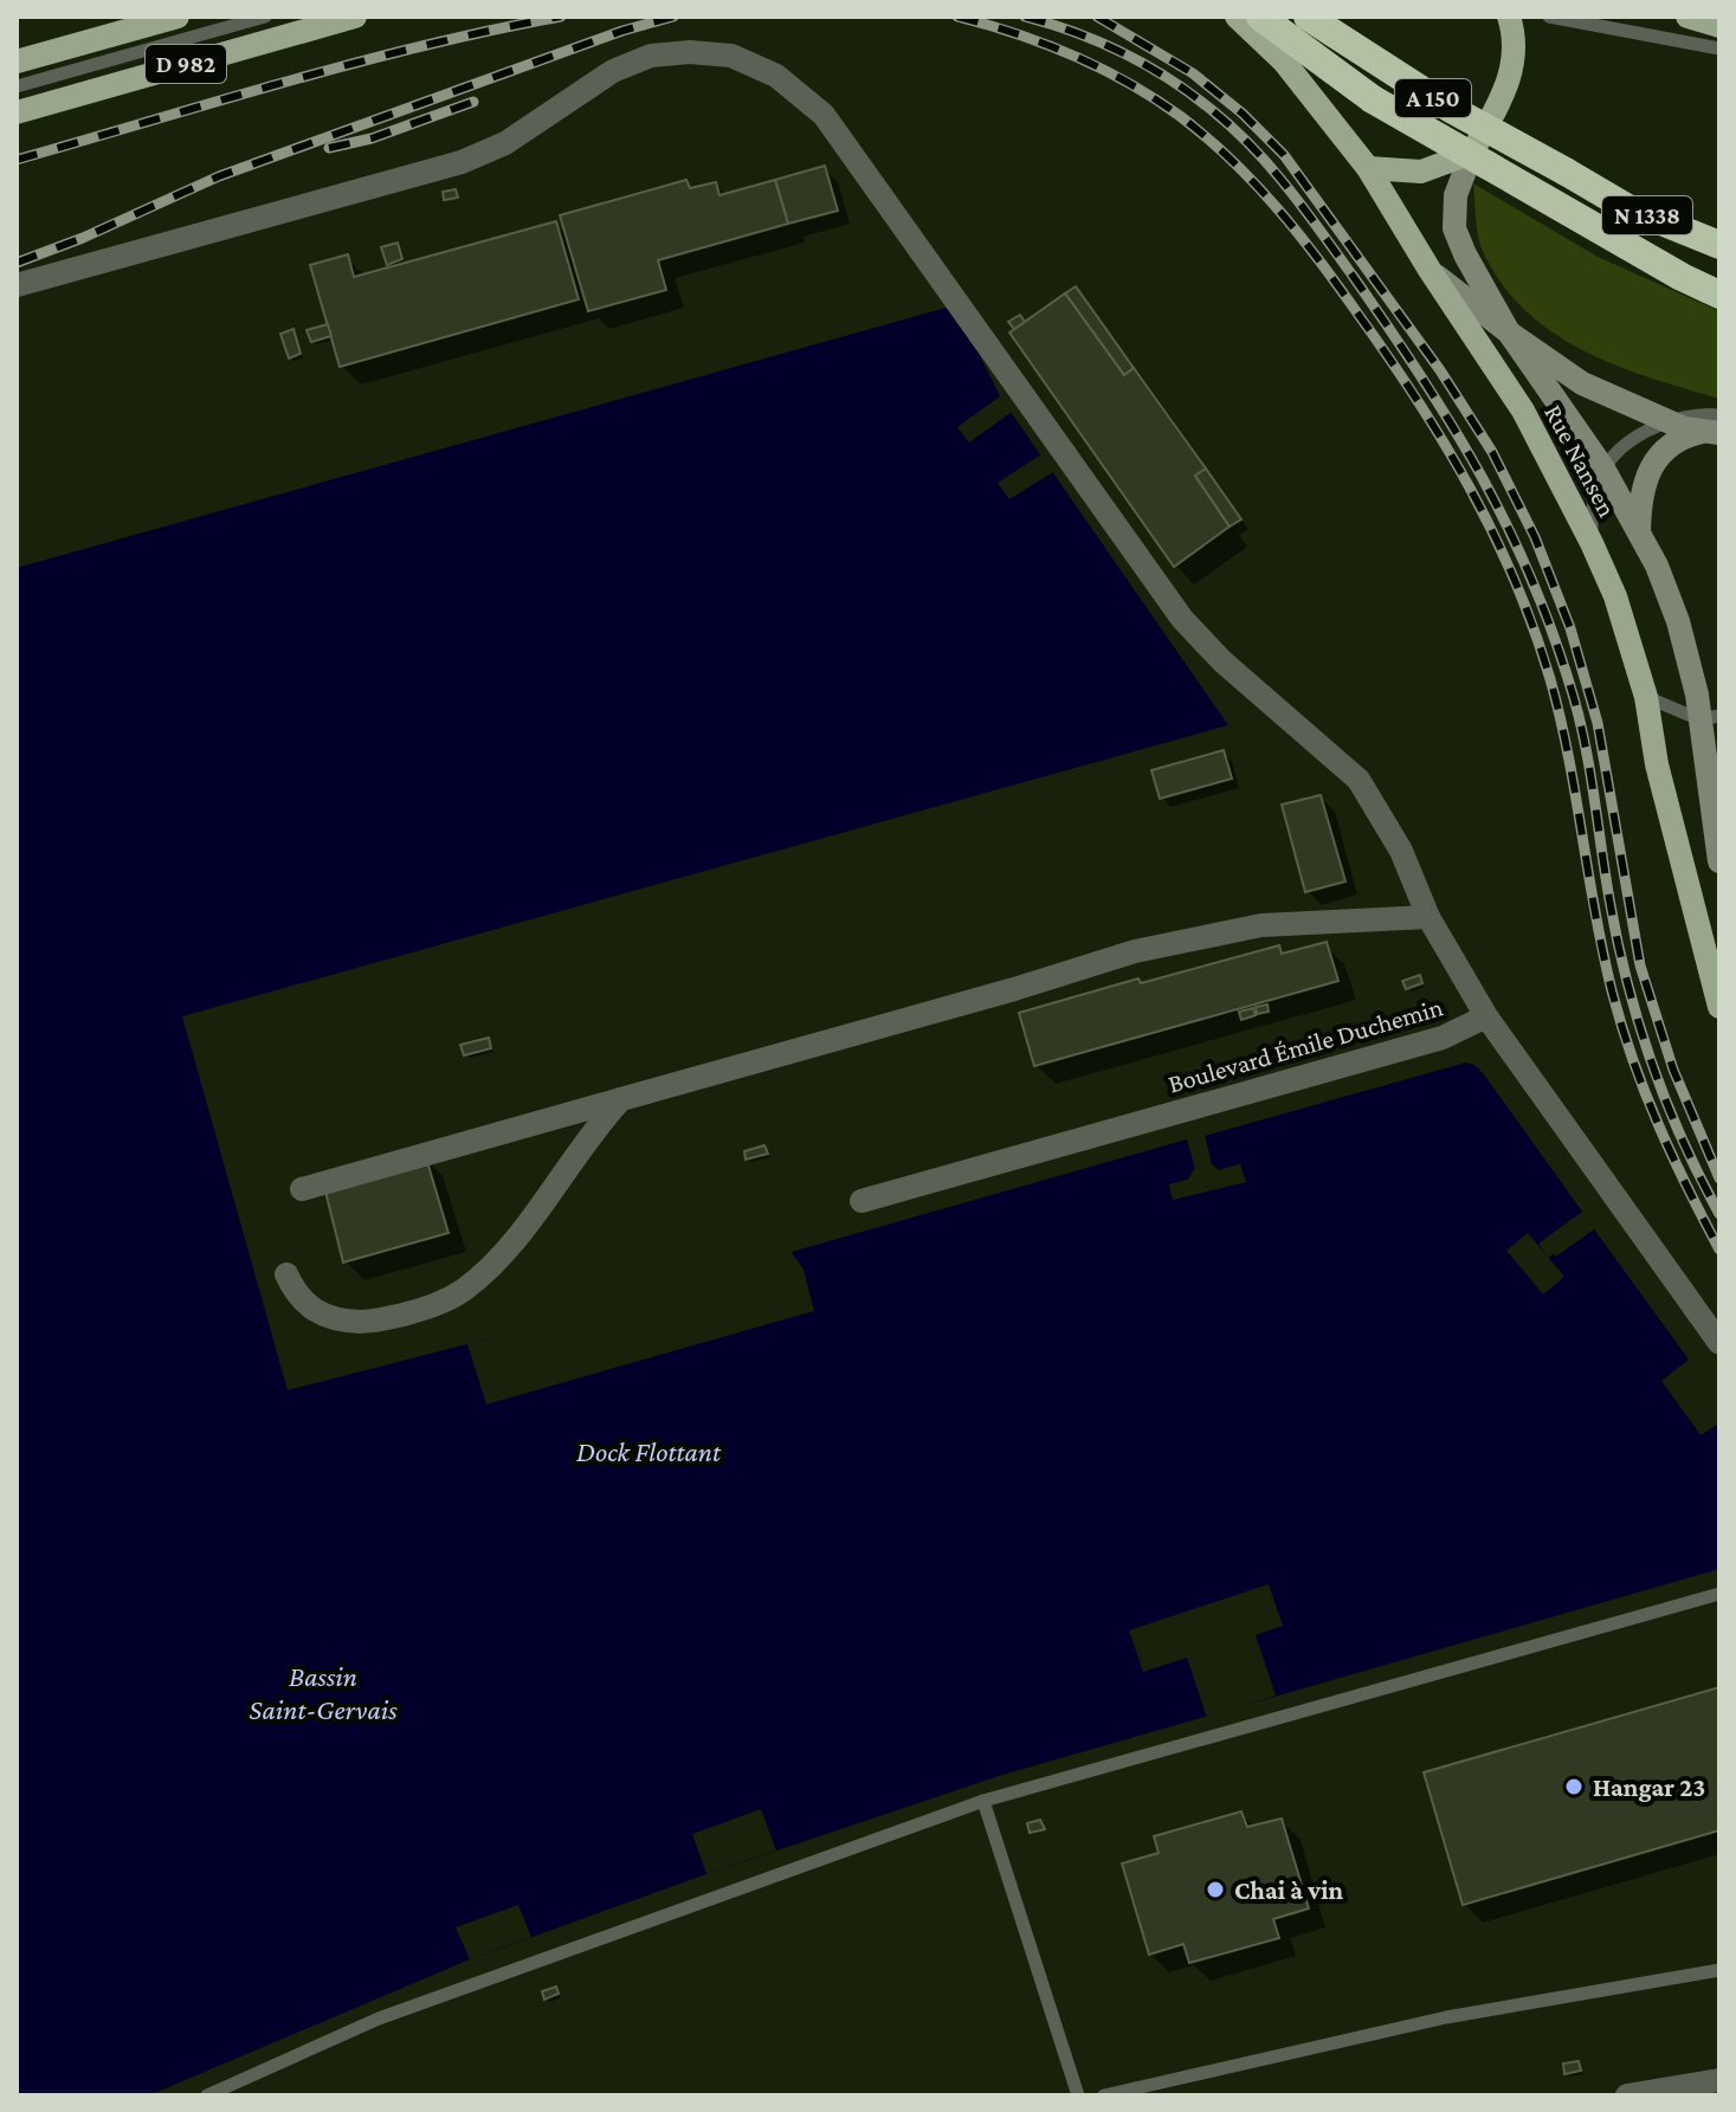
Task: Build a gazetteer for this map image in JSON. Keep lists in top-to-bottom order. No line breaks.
{"streets":{"highway":["A 150","N 1338"],"main road":["D 982","Rue Nansen"],"street":["Boulevard Émile Duchemin"]},"crossings":[["A 150","N 1338"],["A 150","Rue Nansen"]],"water":["Dock Flottant","Bassin Saint-Gervais"],"places":["Hangar 23","Chai à vin"]}
